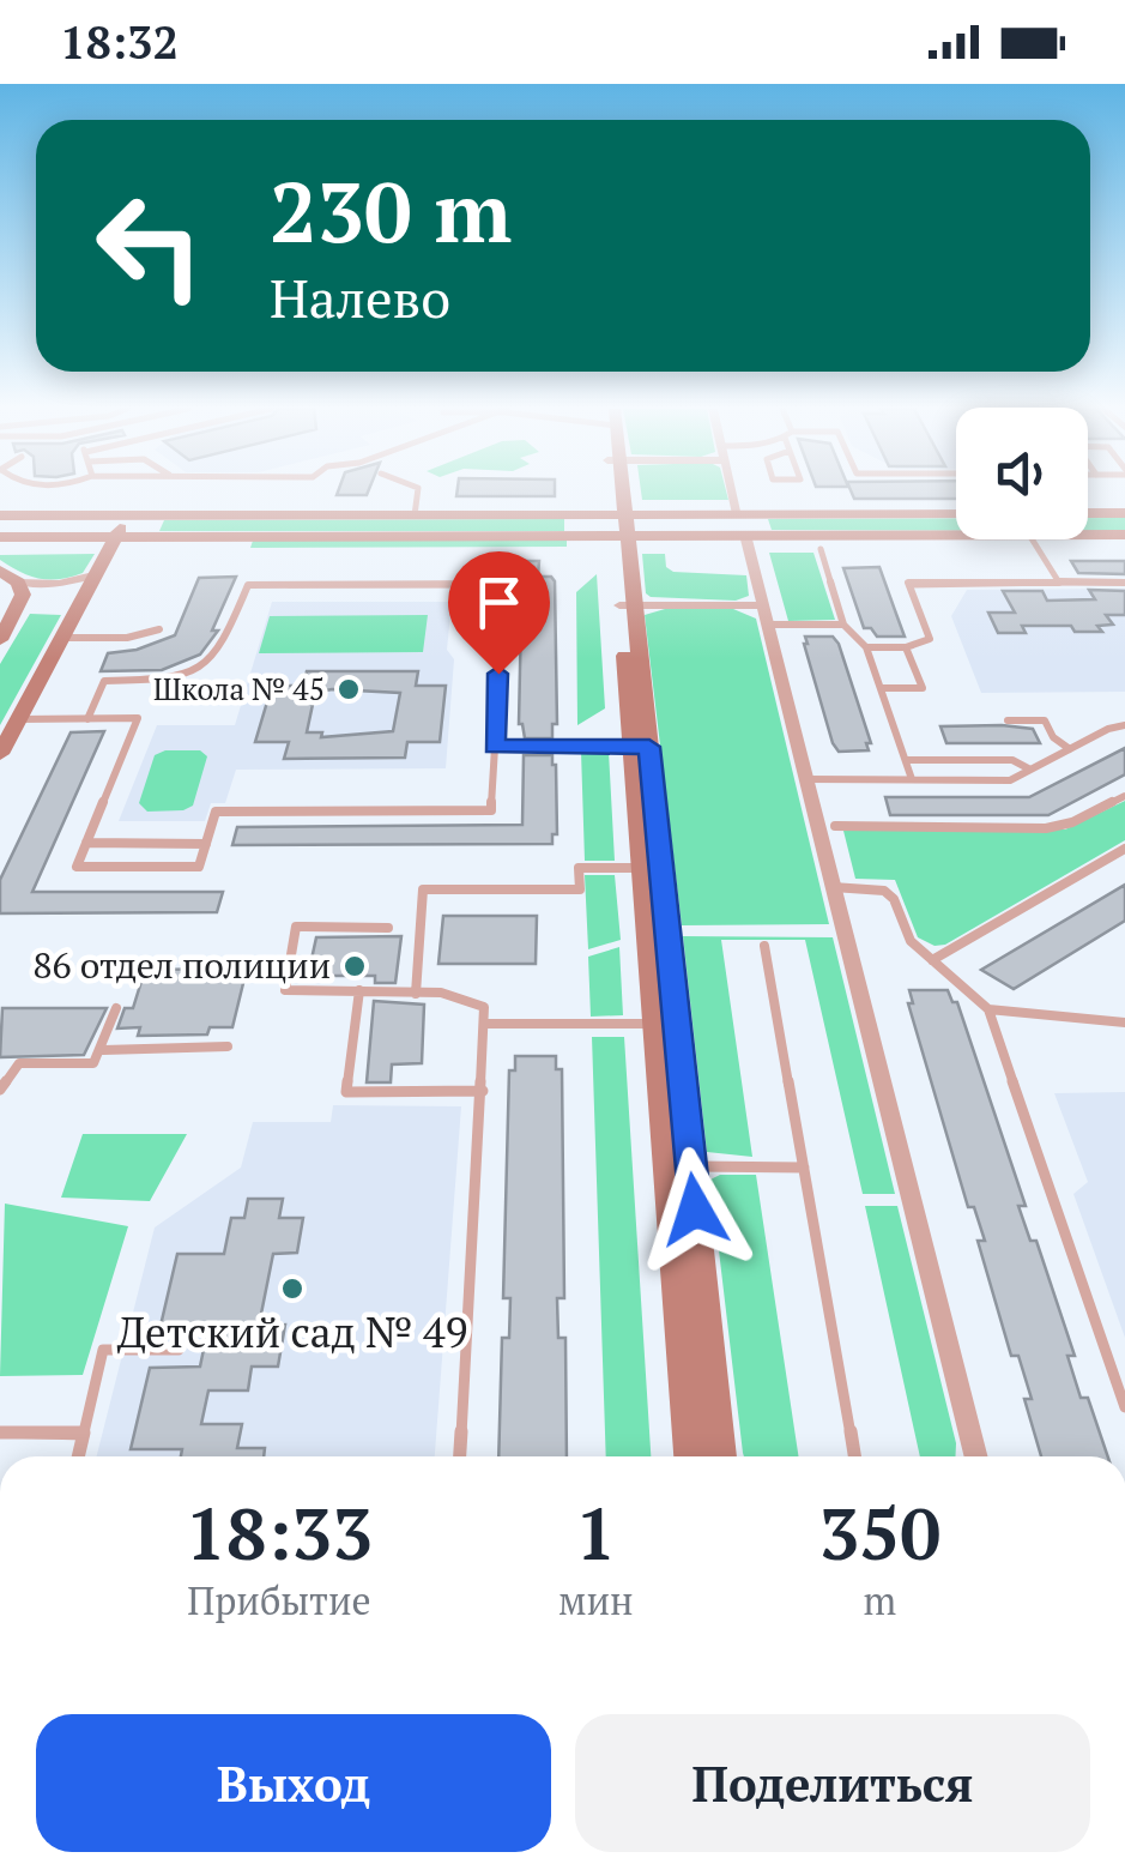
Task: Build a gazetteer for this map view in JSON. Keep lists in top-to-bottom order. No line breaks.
{"places":["Школа № 45","86 отдел полиции","Детский сад № 49"],"page":{"status":"18:32","turn":["230 m","Налево"],"eta":["18:33","Прибытие","1","мин","350","m"],"buttons":["Выход","Поделиться"]}}
